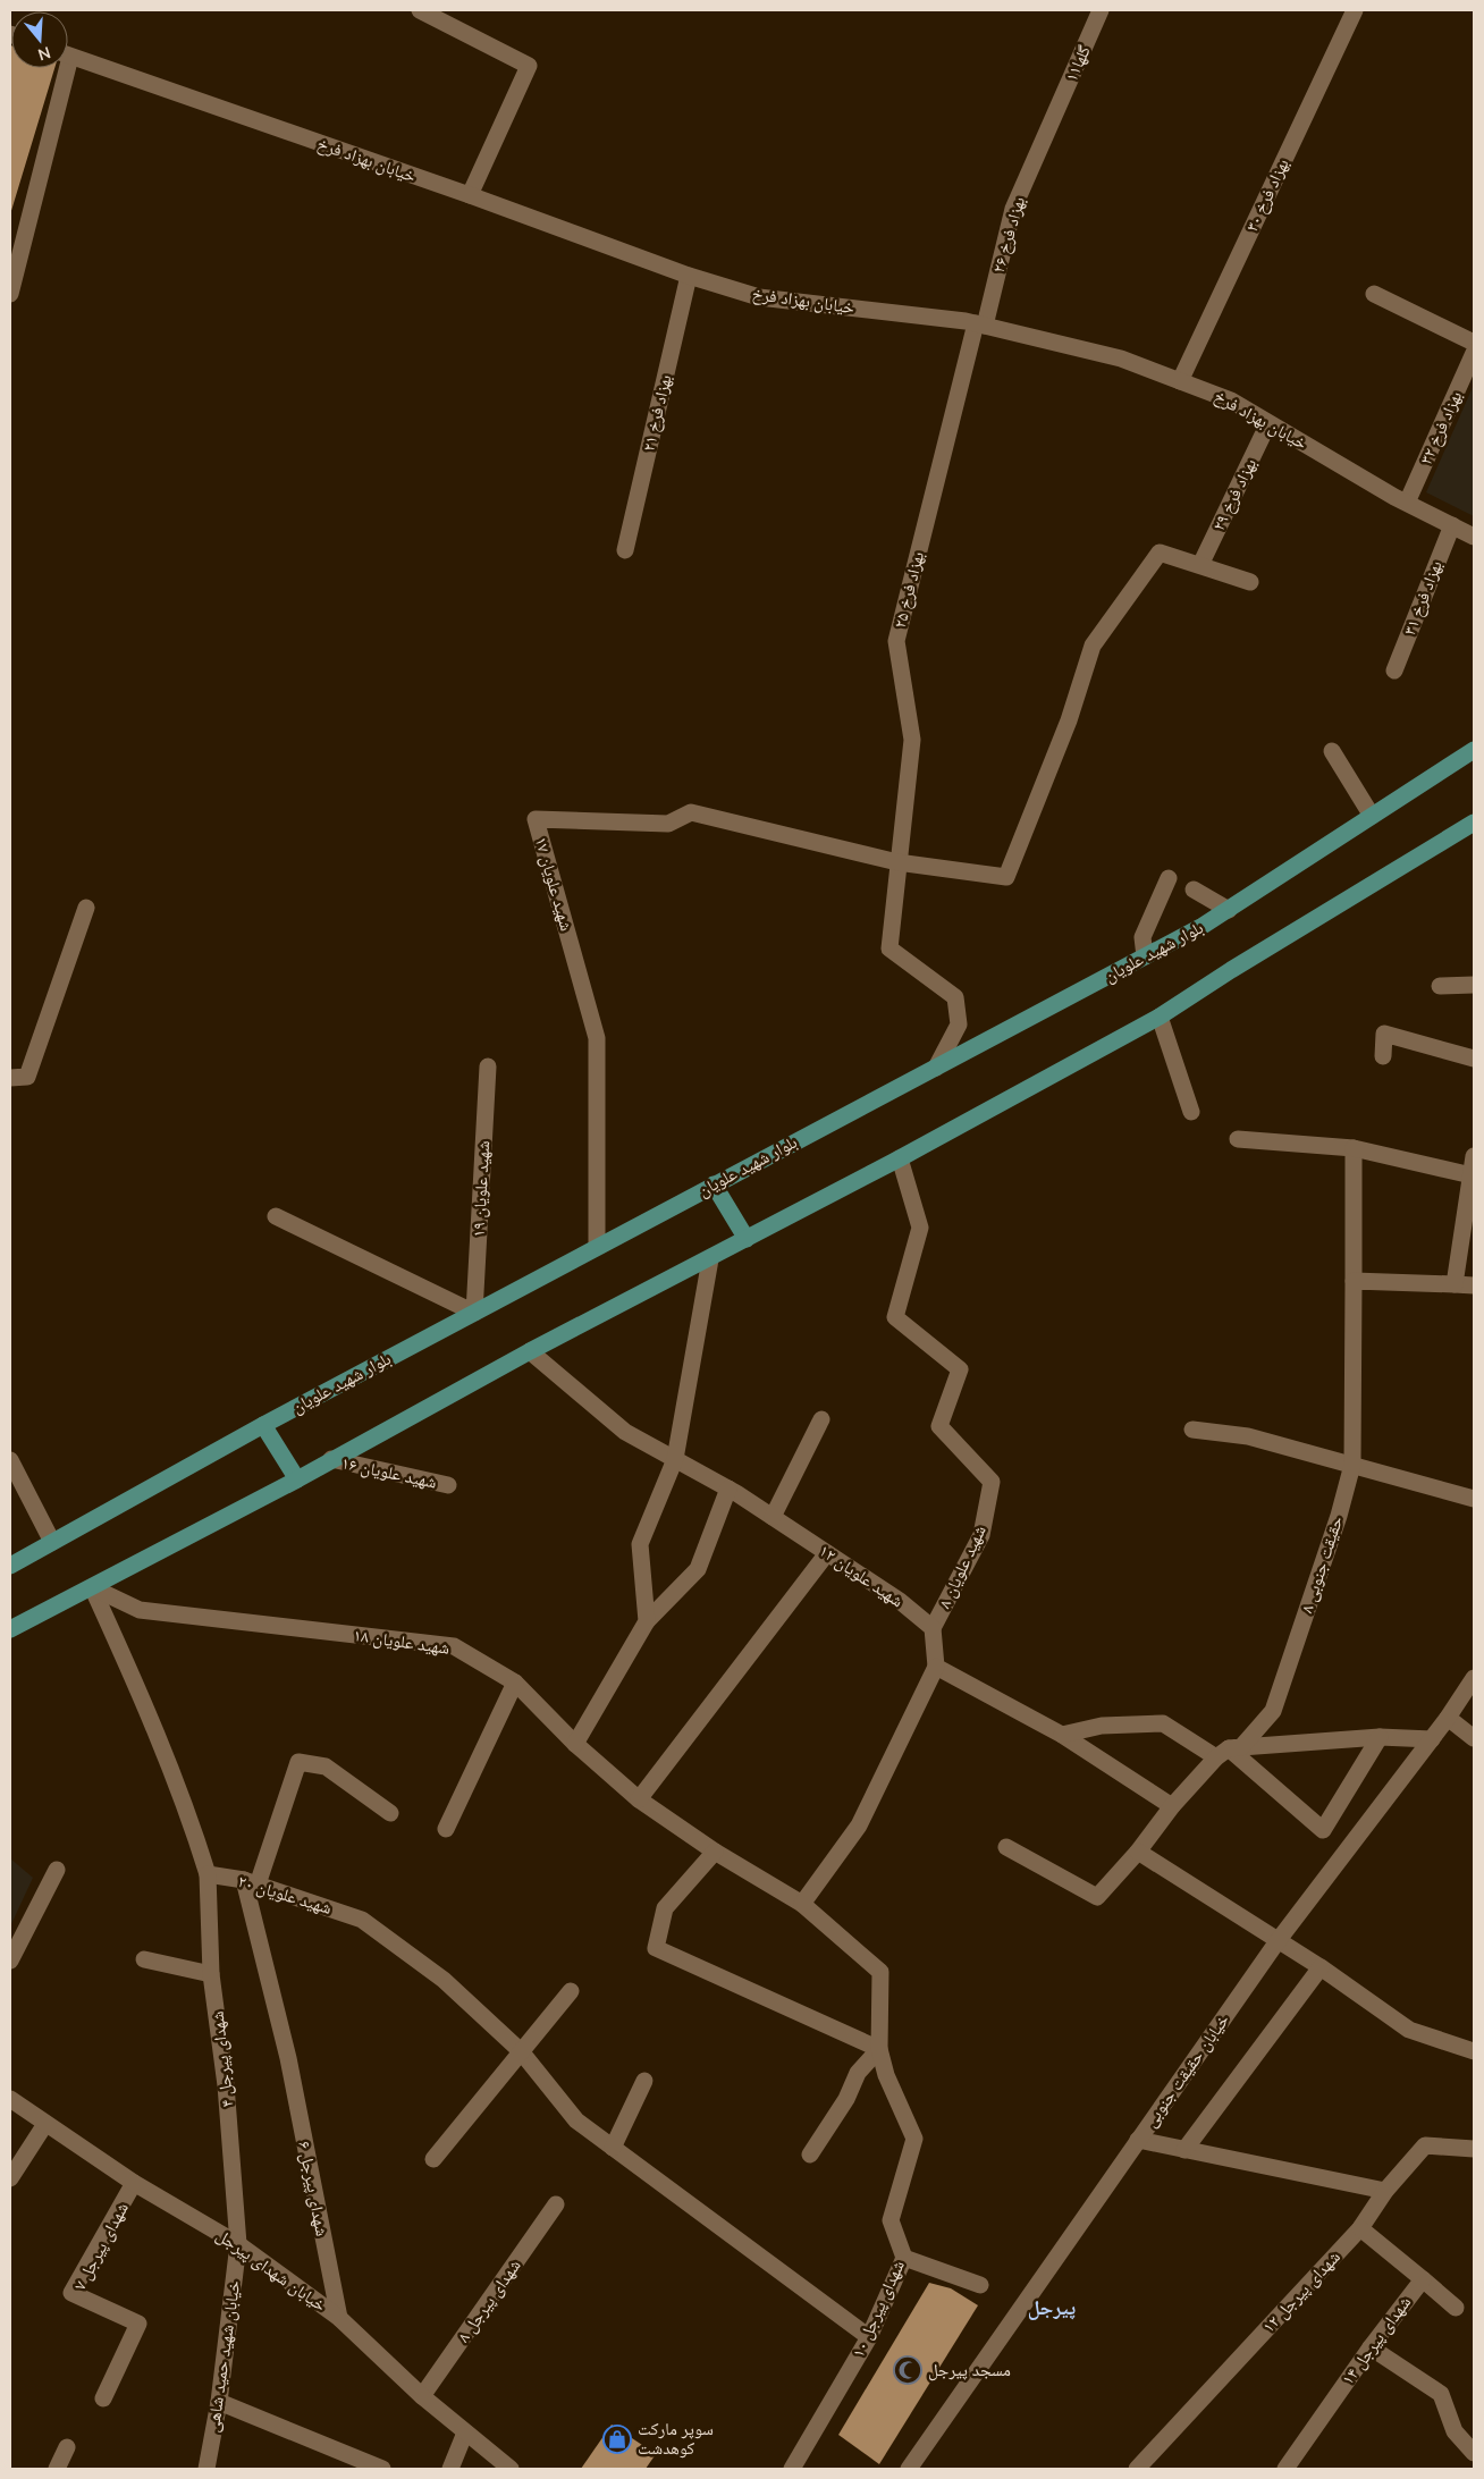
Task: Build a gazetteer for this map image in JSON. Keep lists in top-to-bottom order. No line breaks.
{"streets":{"main road":["بلوار شهید علویان"],"street":["گلها۱۱","خیابان بهزاد فرخ","بهزاد فرخ ۳۰","بهزاد فرخ ۲۶","بهزاد فرخ ۲۱","بهزاد فرخ ۳۲","بهزاد فرخ ۲۹","بهزاد فرخ ۲۵","بهزاد فرخ ۳۱","شهید علویان ۱۷","شهید علویان ۱۹","شهید علویان ۱۶","حقیقت جنوبی ۸","شهید علویان ۸","شهید علویان ۱۲","شهید علویان ۱۸","شهید علویان ۲۰","شهدای پیرجل ۴","خیابان حقیقت جنوبی","شهدای پیرجل ۶","شهدای پیرجل ۷","خیابان شهدای پیرجل","شهدای پیرجل ۱۲","شهدای پیرجل ۸","شهدای پیرجل ۱۰","شهدای پیرجل ۱۴","خیابان شهید حمید شاهی"]},"crossings":[["گلها۱۱","بهزاد فرخ ۲۶"],["خیابان بهزاد فرخ","بهزاد فرخ ۳۰"],["خیابان بهزاد فرخ","بهزاد فرخ ۲۶"],["خیابان بهزاد فرخ","بهزاد فرخ ۲۱"],["خیابان بهزاد فرخ","بهزاد فرخ ۳۲"],["خیابان بهزاد فرخ","بهزاد فرخ ۲۹"],["خیابان بهزاد فرخ","بهزاد فرخ ۲۵"],["خیابان بهزاد فرخ","بهزاد فرخ ۳۱"],["بهزاد فرخ ۲۶","بهزاد فرخ ۲۵"],["بهزاد فرخ ۲۵","شهید علویان ۱۷"],["بهزاد فرخ ۲۵","بلوار شهید علویان"],["شهید علویان ۱۷","بلوار شهید علویان"],["بلوار شهید علویان","شهید علویان ۱۹"],["شهید علویان ۸","شهید علویان ۱۲"],["شهید علویان ۱۸","شهدای پیرجل ۱۰"],["شهید علویان ۲۰","شهدای پیرجل ۴"],["شهید علویان ۲۰","شهدای پیرجل ۶"],["شهید علویان ۲۰","شهدای پیرجل ۱۰"],["شهدای پیرجل ۴","خیابان شهدای پیرجل"],["شهدای پیرجل ۴","خیابان شهید حمید شاهی"],["شهدای پیرجل ۶","خیابان شهدای پیرجل"],["شهدای پیرجل ۷","خیابان شهدای پیرجل"],["خیابان شهدای پیرجل","شهدای پیرجل ۸"],["خیابان شهدای پیرجل","خیابان شهید حمید شاهی"],["شهدای پیرجل ۱۲","شهدای پیرجل ۱۴"]],"districts":["پیرجل"],"places":{"mosque":["مسجد پیرجل"],"shop":["سوپر مارکت کوهدشت"]},"north":"bottom"}
